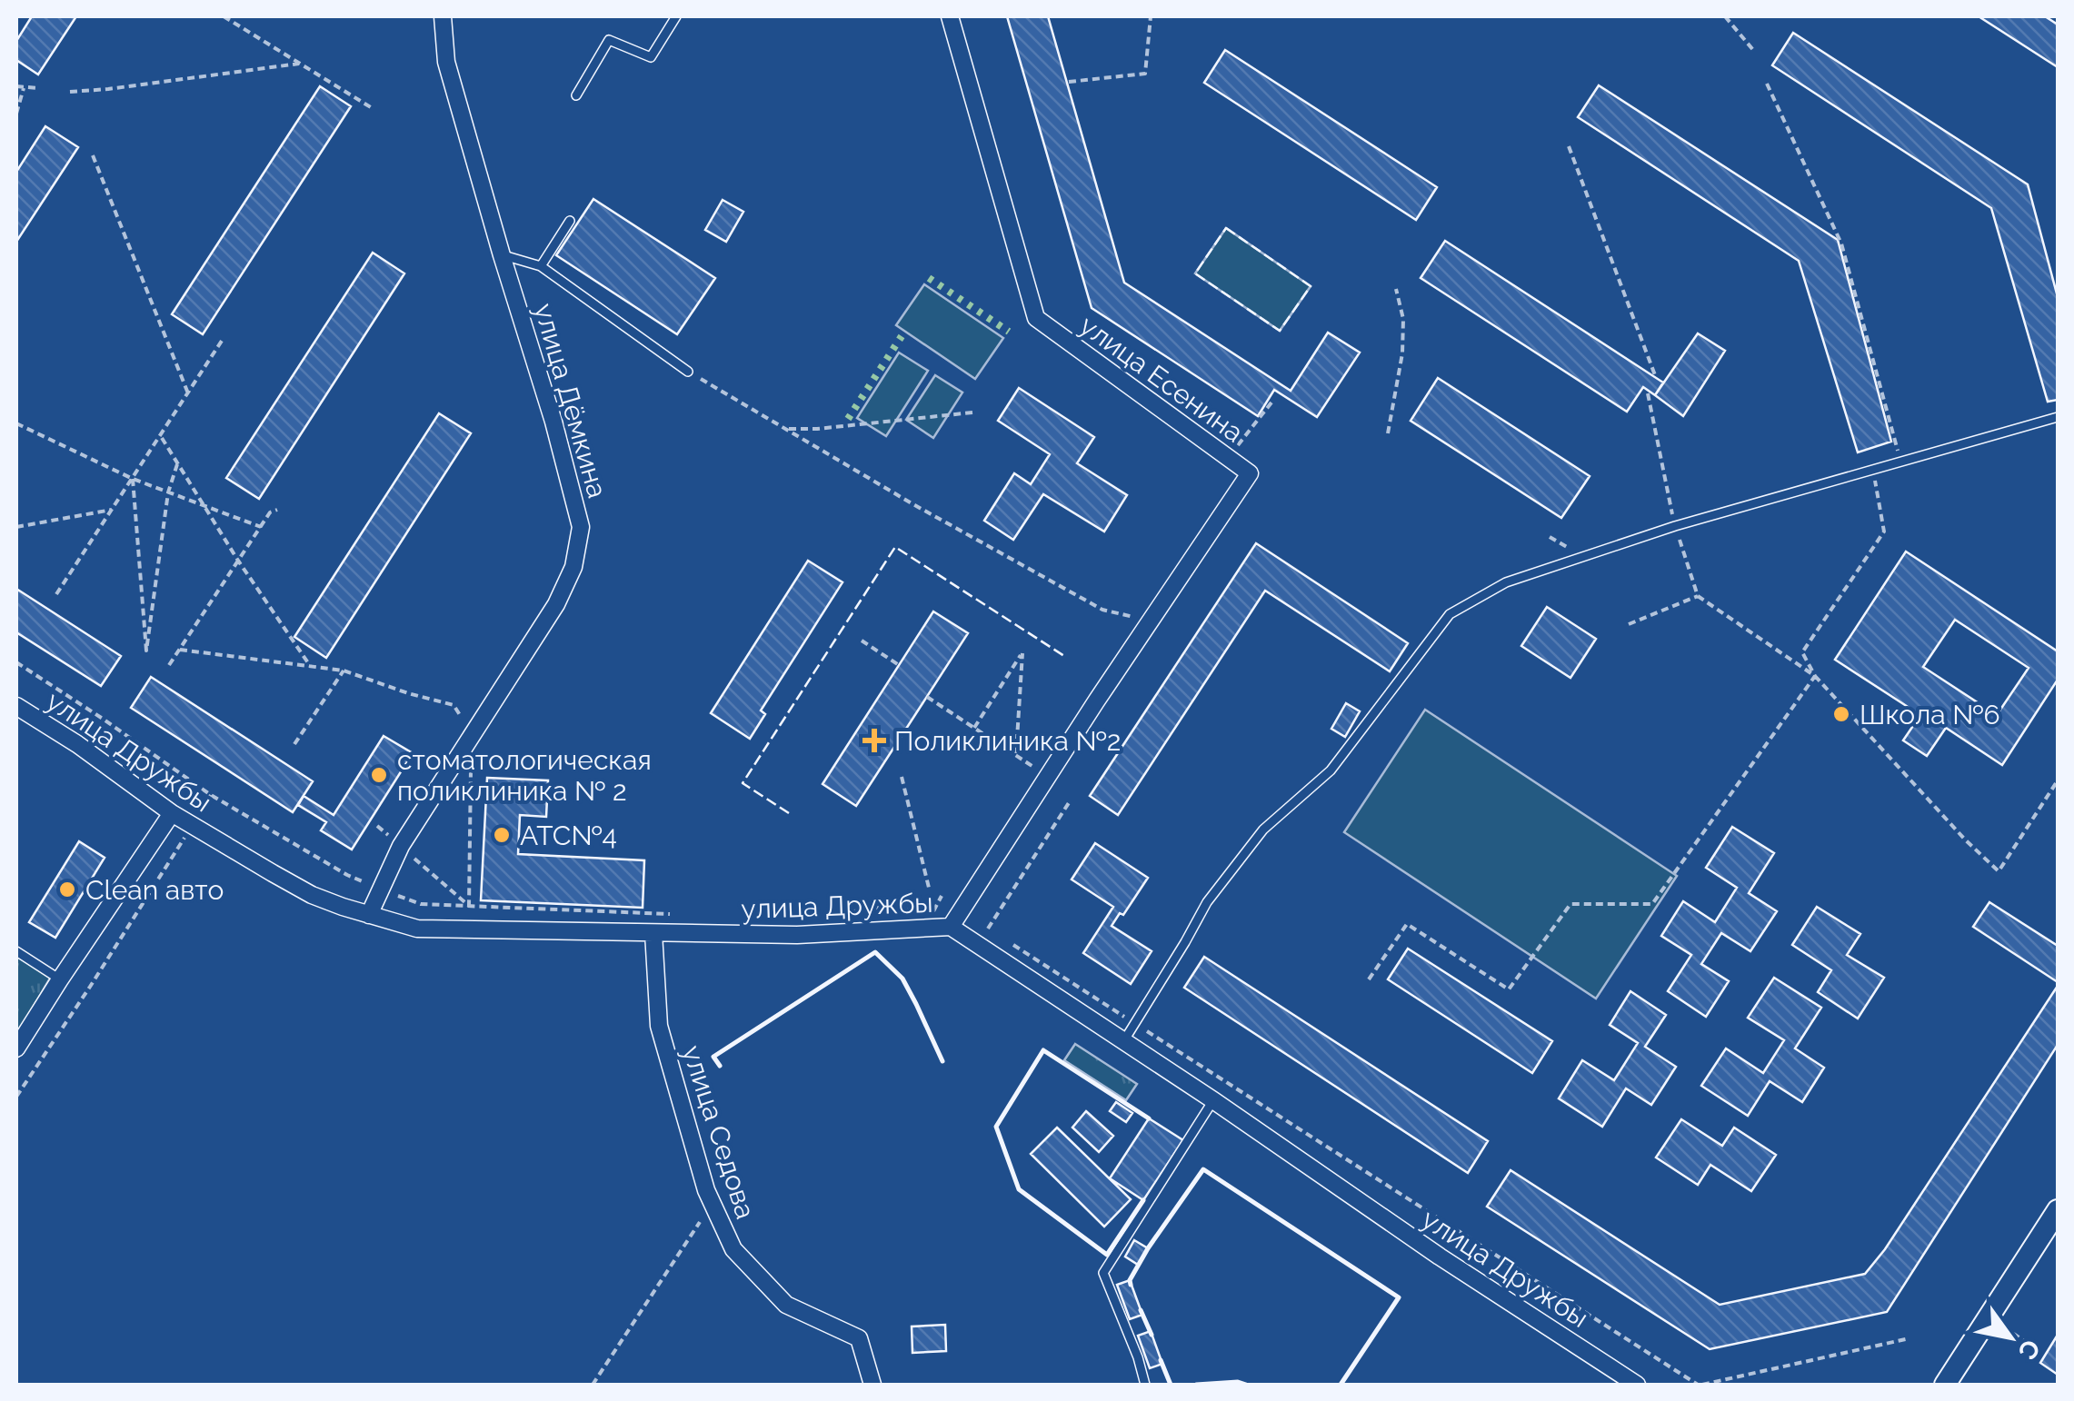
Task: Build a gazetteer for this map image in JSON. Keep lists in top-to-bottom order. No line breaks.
{"streets":{"street":["улица Есенина","улица Дёмкина","улица Дружбы","улица Седова"]},"crossings":[["улица Есенина","улица Дружбы"],["улица Дёмкина","улица Дружбы"],["улица Дружбы","улица Седова"]],"places":{"other":["Школа №6","стоматологическая поликлиника № 2","АТС№4","Сlean авто"],"health":["Поликлиника №2"]},"north":"bottom right"}
